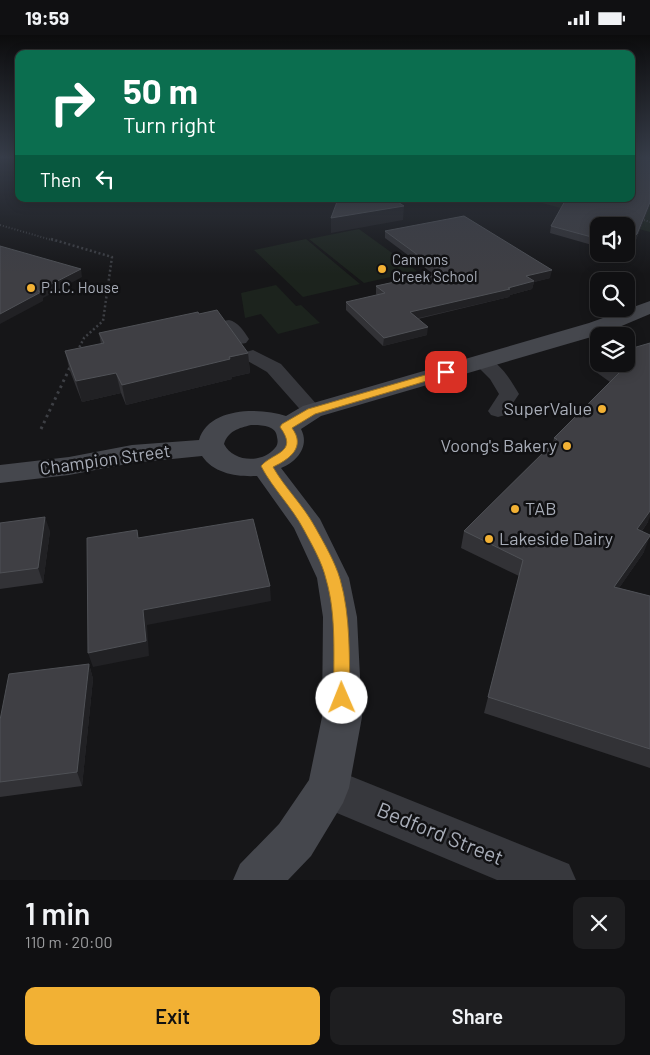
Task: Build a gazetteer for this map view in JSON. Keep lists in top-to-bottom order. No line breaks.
{"streets":{"main road":["Champion Street"],"street":["Bedford Street"]},"places":["Cannons Creek School","P.I.C. House","SuperValue","Voong's Bakery","TAB","Lakeside Dairy"],"page":{"status":"19:59","turn":["50 m","Turn right"],"then":"Then","heading":["1 min","110 m · 20:00"],"buttons":["Exit","Share"]}}
